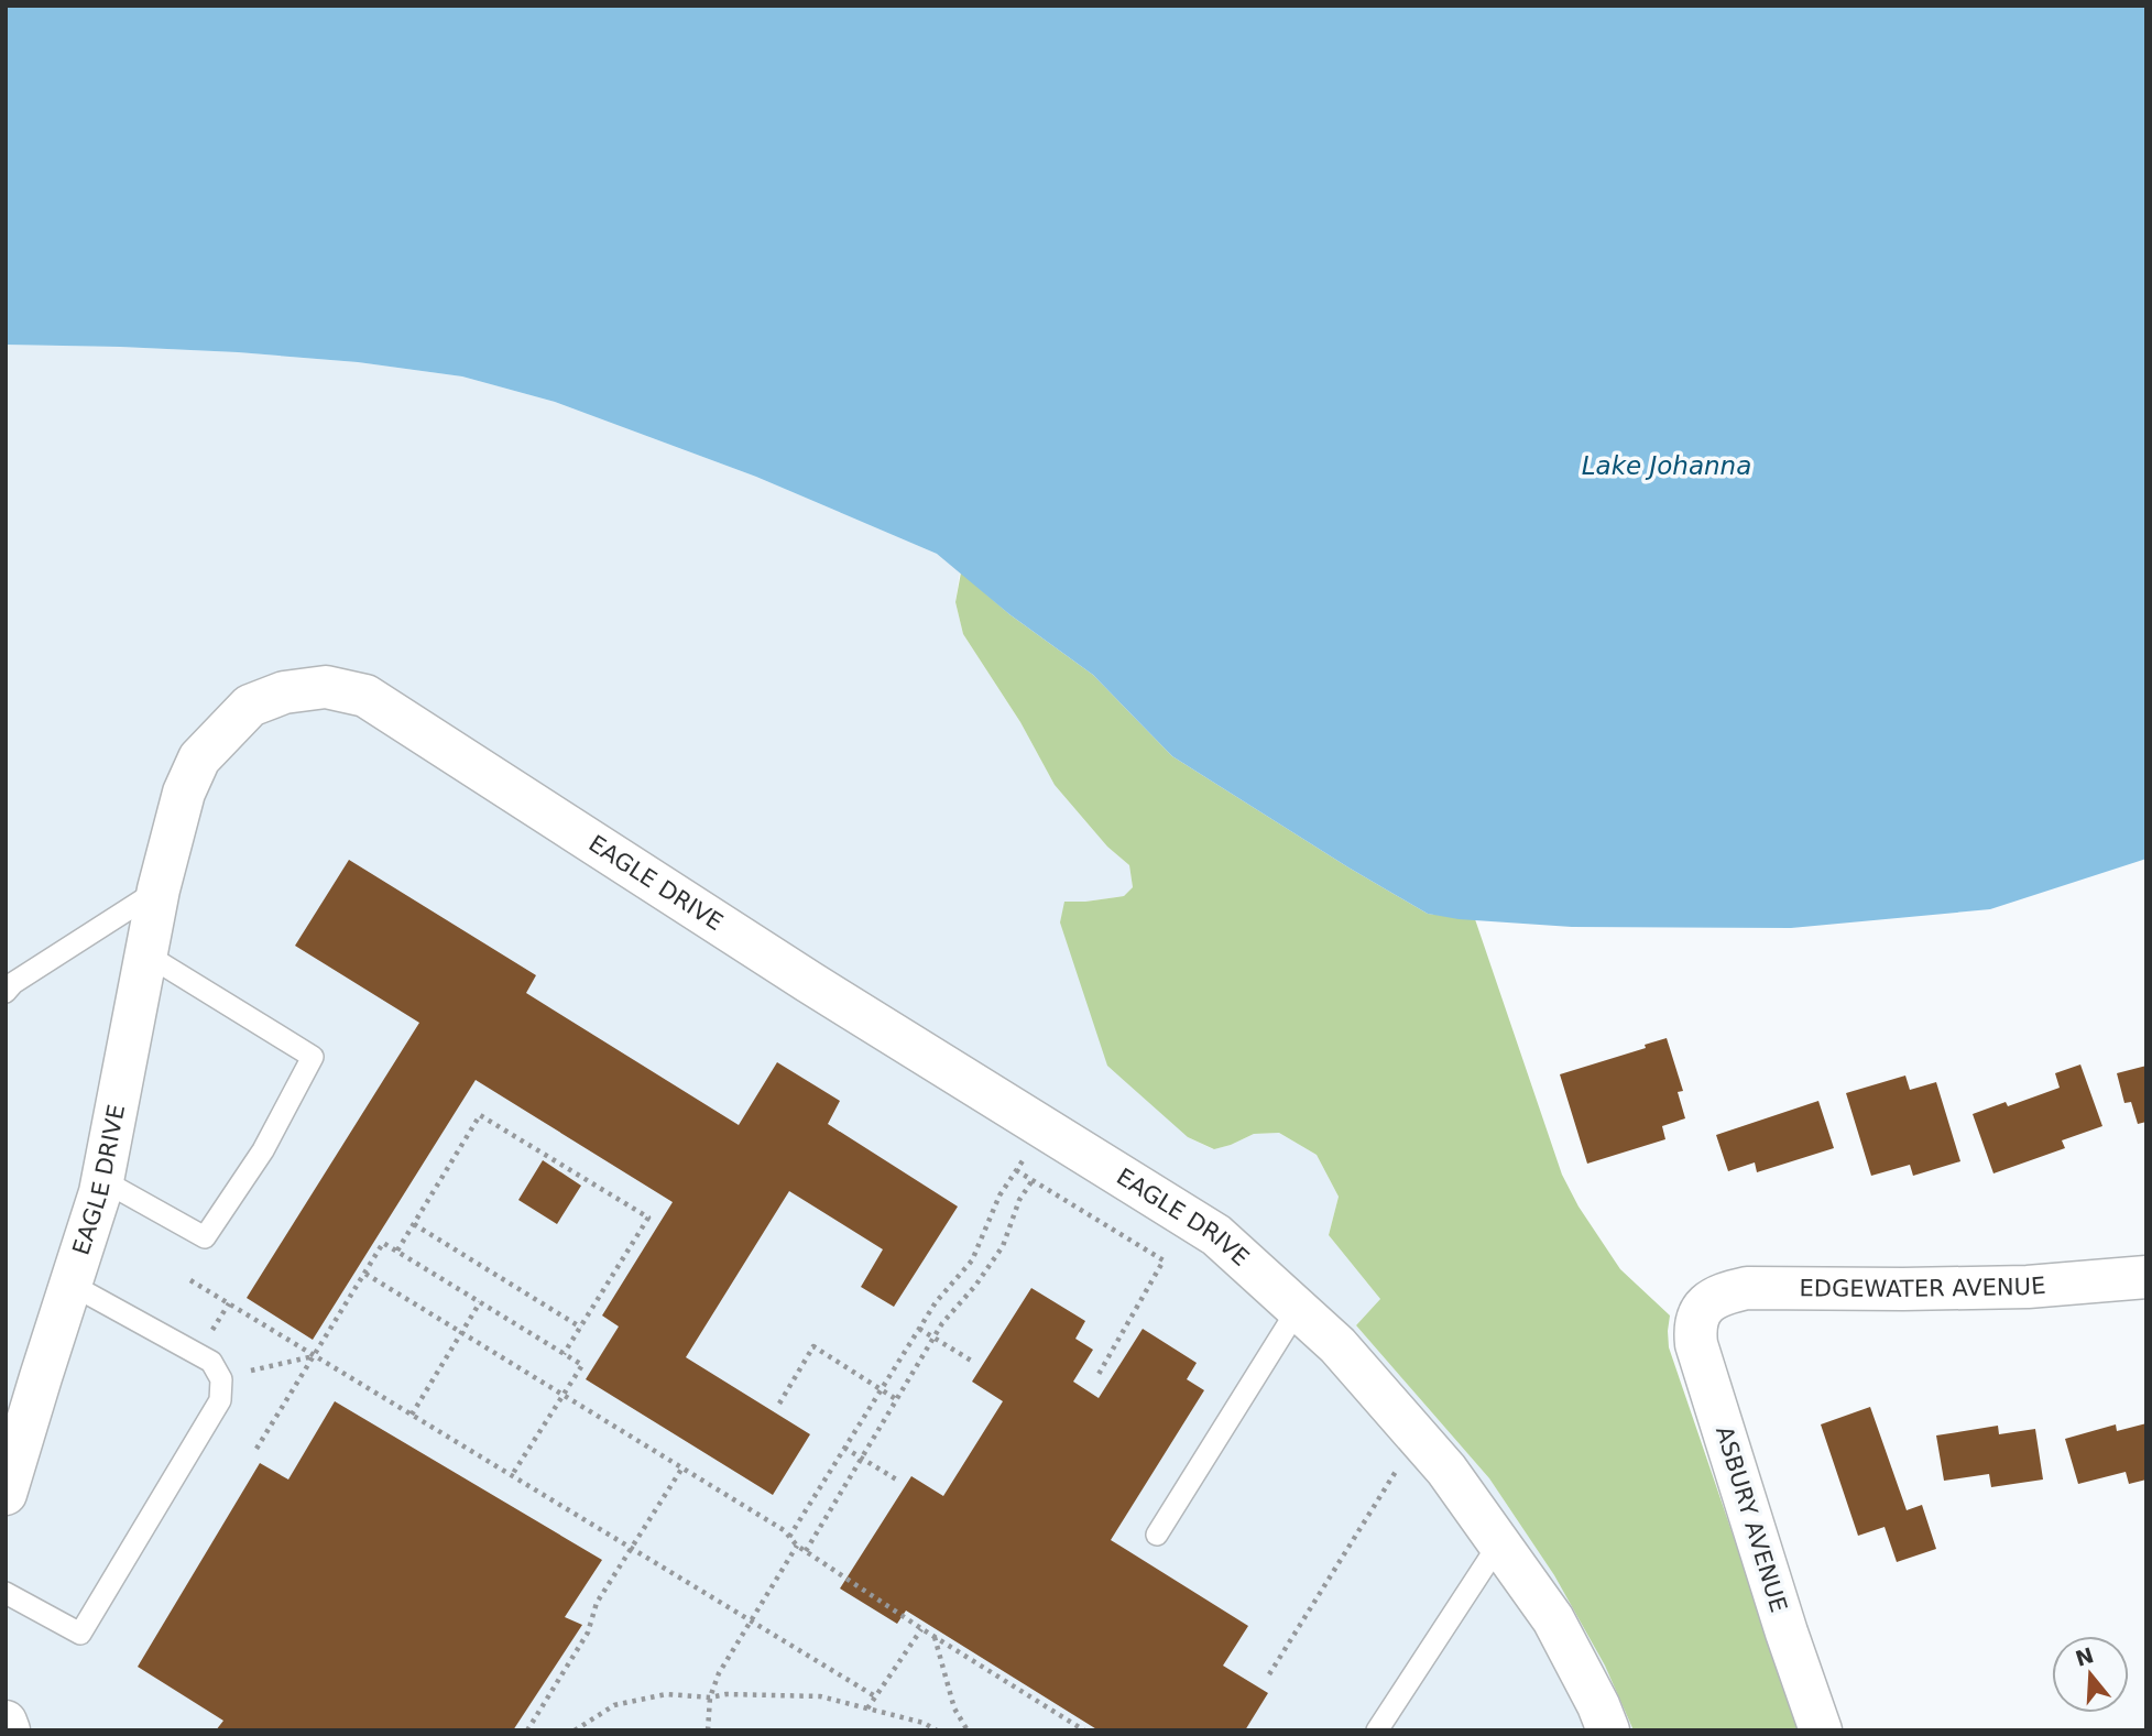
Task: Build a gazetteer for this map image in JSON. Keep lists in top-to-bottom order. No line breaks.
{"streets":{"street":["EAGLE DRIVE","EDGEWATER AVENUE","ASBURY AVENUE"]},"crossings":[["EDGEWATER AVENUE","ASBURY AVENUE"]],"water":["Lake Johanna"],"north":"top"}
